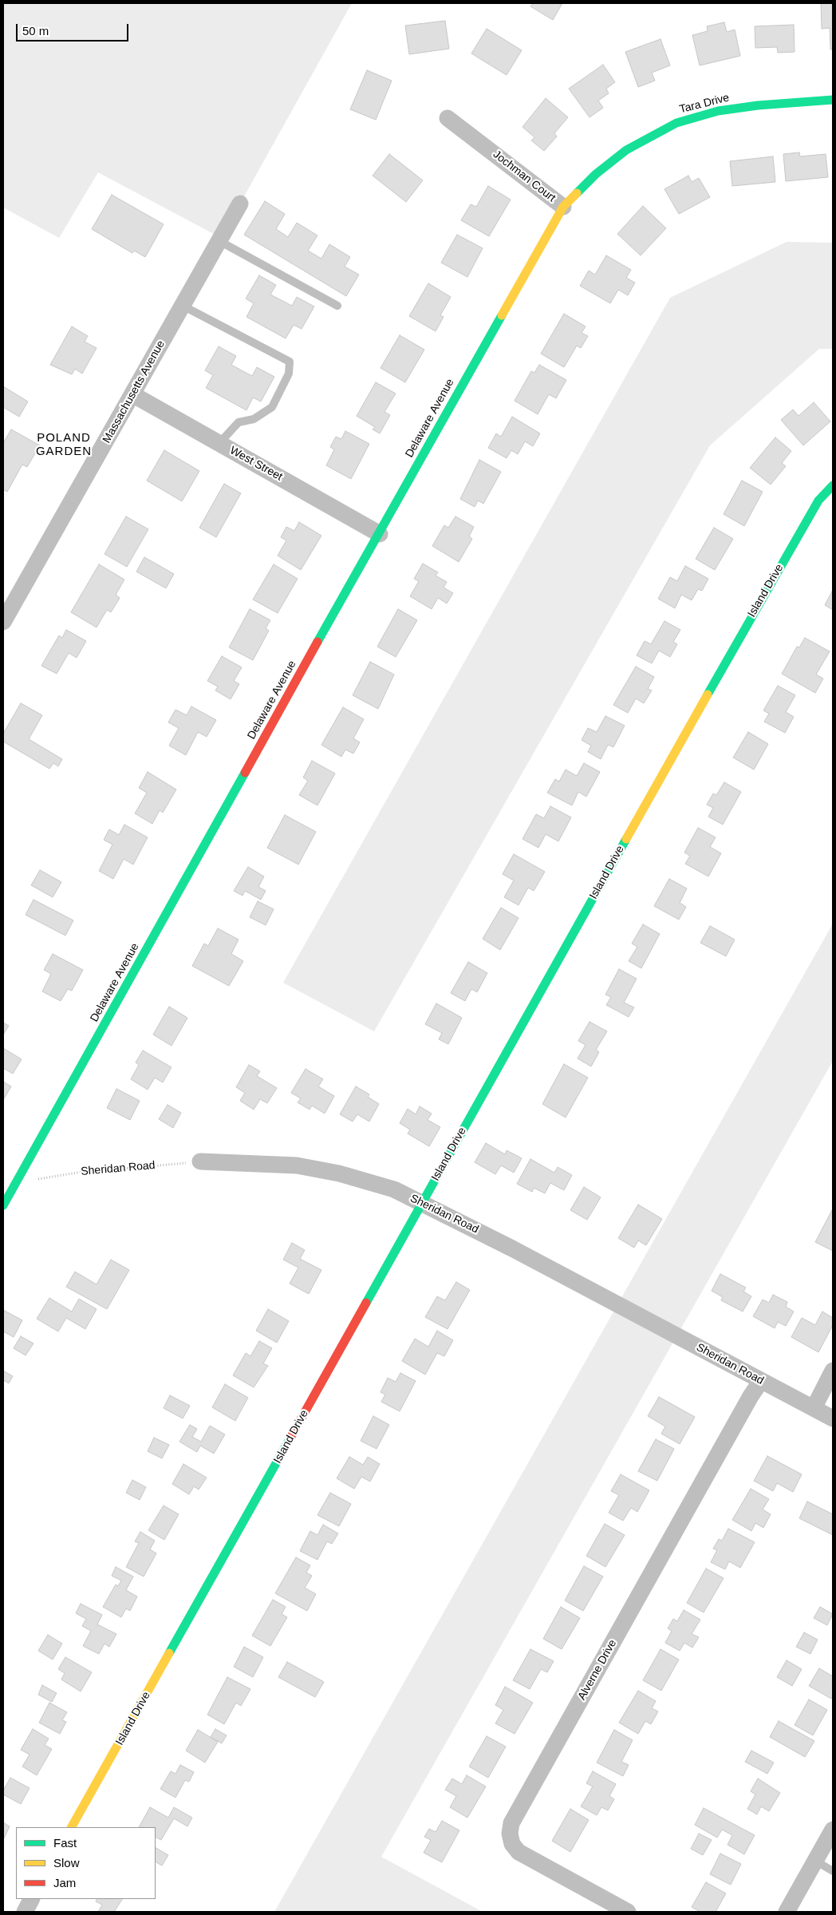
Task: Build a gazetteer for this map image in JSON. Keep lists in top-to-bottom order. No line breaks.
{"streets":{"street":["Tara Drive","Jochman Court","Massachusetts Avenue","Delaware Avenue","West Street","Island Drive","Sheridan Road","Alverne Drive"]},"crossings":[["Tara Drive","Jochman Court"],["Jochman Court","Delaware Avenue"],["Massachusetts Avenue","West Street"],["Delaware Avenue","West Street"],["Delaware Avenue","Sheridan Road"],["Island Drive","Sheridan Road"],["Sheridan Road","Alverne Drive"]],"districts":["POLAND GARDEN"],"legend":["Fast","Slow","Jam"],"scale_bar":"50 m"}
